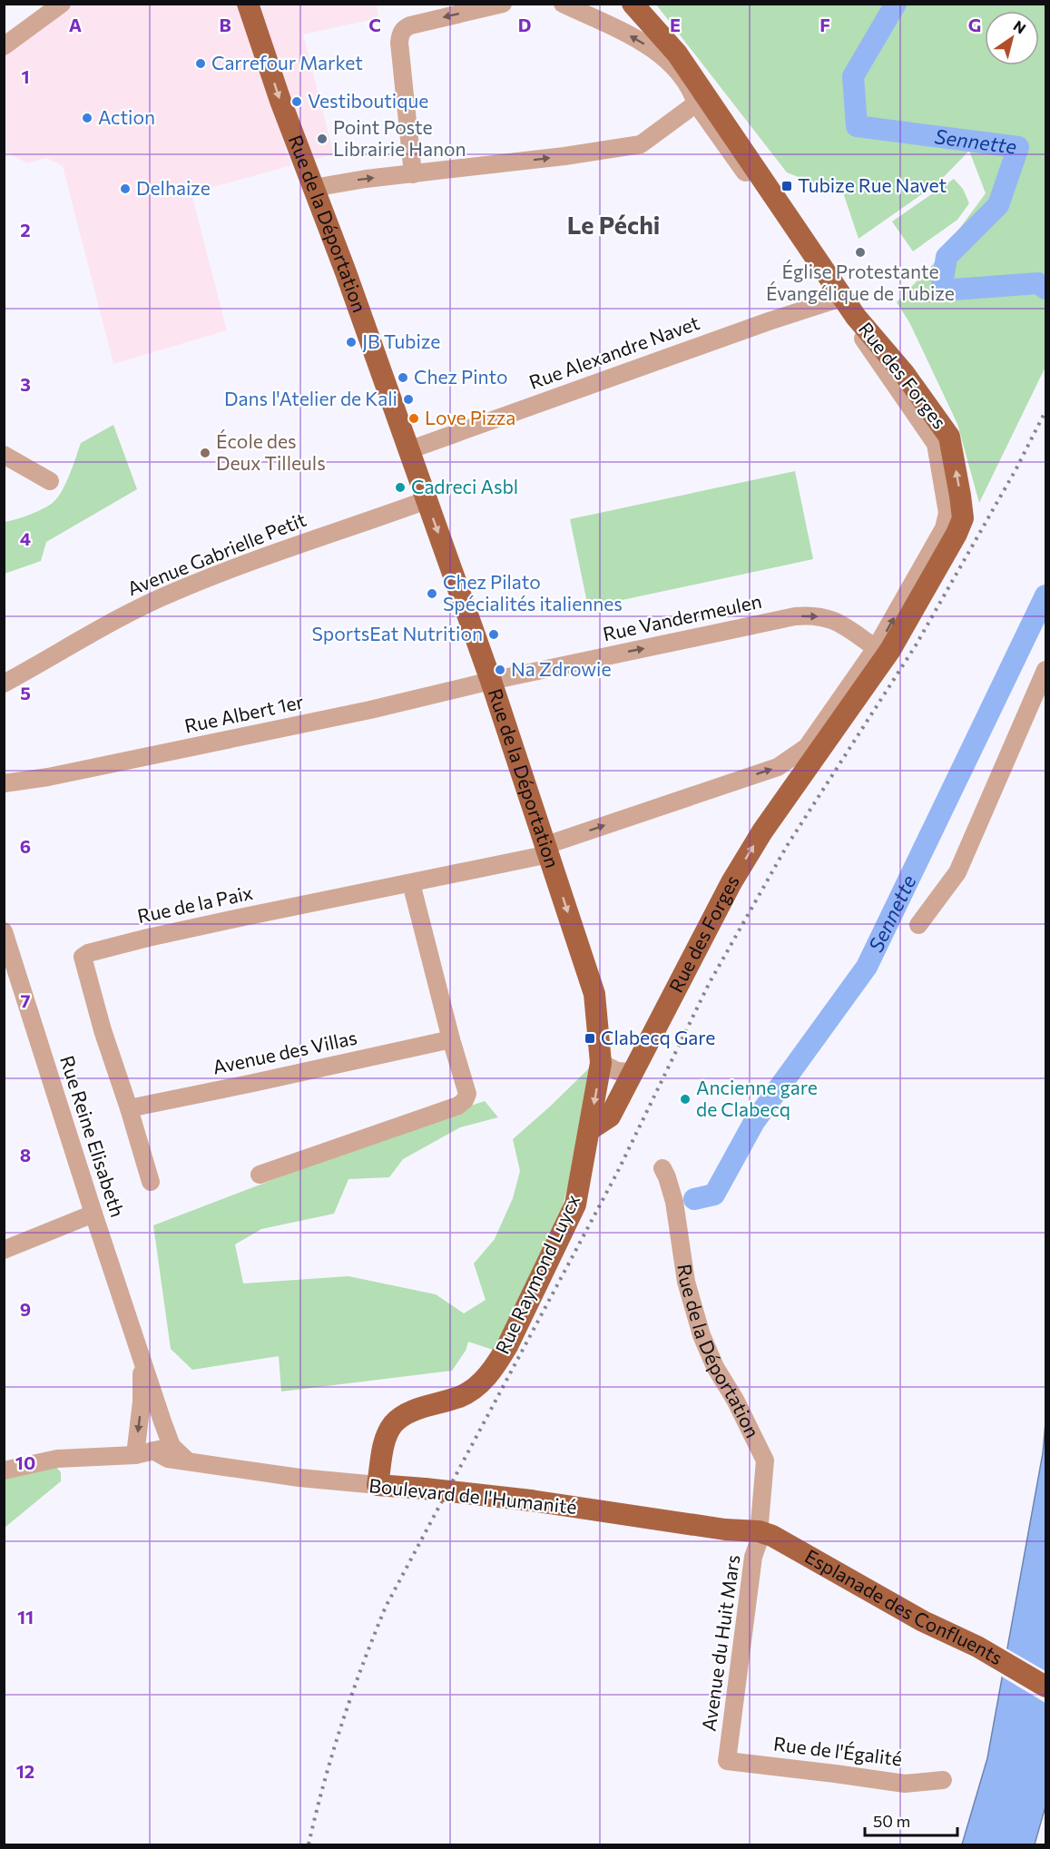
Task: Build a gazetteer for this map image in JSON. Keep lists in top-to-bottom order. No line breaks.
{"streets":{"main road":["Rue de la Déportation","Rue des Forges","Rue Raymond Luycx","Boulevard de l'Humanité","Esplanade des Confluents"],"street":["Rue Alexandre Navet","Avenue Gabrielle Petit","Rue Vandermeulen","Rue Albert 1er","Rue de la Paix","Avenue des Villas","Rue Reine Elisabeth","Avenue du Huit Mars","Rue de l'Égalité"]},"crossings":[["Rue de la Déportation","Rue Alexandre Navet"],["Rue de la Déportation","Rue des Forges"],["Rue de la Déportation","Avenue Gabrielle Petit"],["Rue de la Déportation","Rue Vandermeulen"],["Rue de la Déportation","Rue Albert 1er"],["Rue de la Déportation","Rue de la Paix"],["Rue de la Déportation","Rue Raymond Luycx"],["Rue de la Déportation","Boulevard de l'Humanité"],["Rue de la Déportation","Esplanade des Confluents"],["Rue de la Déportation","Avenue du Huit Mars"],["Rue Alexandre Navet","Rue des Forges"],["Rue des Forges","Rue Vandermeulen"],["Rue des Forges","Rue de la Paix"],["Rue des Forges","Rue Raymond Luycx"],["Rue Vandermeulen","Rue Albert 1er"],["Rue de la Paix","Avenue des Villas"],["Rue Raymond Luycx","Boulevard de l'Humanité"],["Boulevard de l'Humanité","Esplanade des Confluents"],["Boulevard de l'Humanité","Avenue du Huit Mars"],["Esplanade des Confluents","Avenue du Huit Mars"],["Avenue du Huit Mars","Rue de l'Égalité"]],"one_way":["Rue de la Déportation","Rue Vandermeulen"],"districts":["Le Péchi"],"water":["Sennette"],"places":{"other":["Carrefour Market","Vestiboutique","Action","Point Poste Librairie Hanon","Delhaize","Église Protestante Évangélique de Tubize","JB Tubize","Chez Pinto","Dans l'Atelier de Kali","Love Pizza","École des Deux Tilleuls","Cadreci Asbl","Chez Pilato Spécialités italiennes","SportsEat Nutrition","Na Zdrowie","Ancienne gare de Clabecq"],"transit":["Tubize Rue Navet","Clabecq Gare"]},"scale_bar":"50 m","north":"top right","grid":{"columns":["A","B","C","D","E","F","G"],"rows":["1","2","3","4","5","6","7","8","9","10","11","12"]}}
